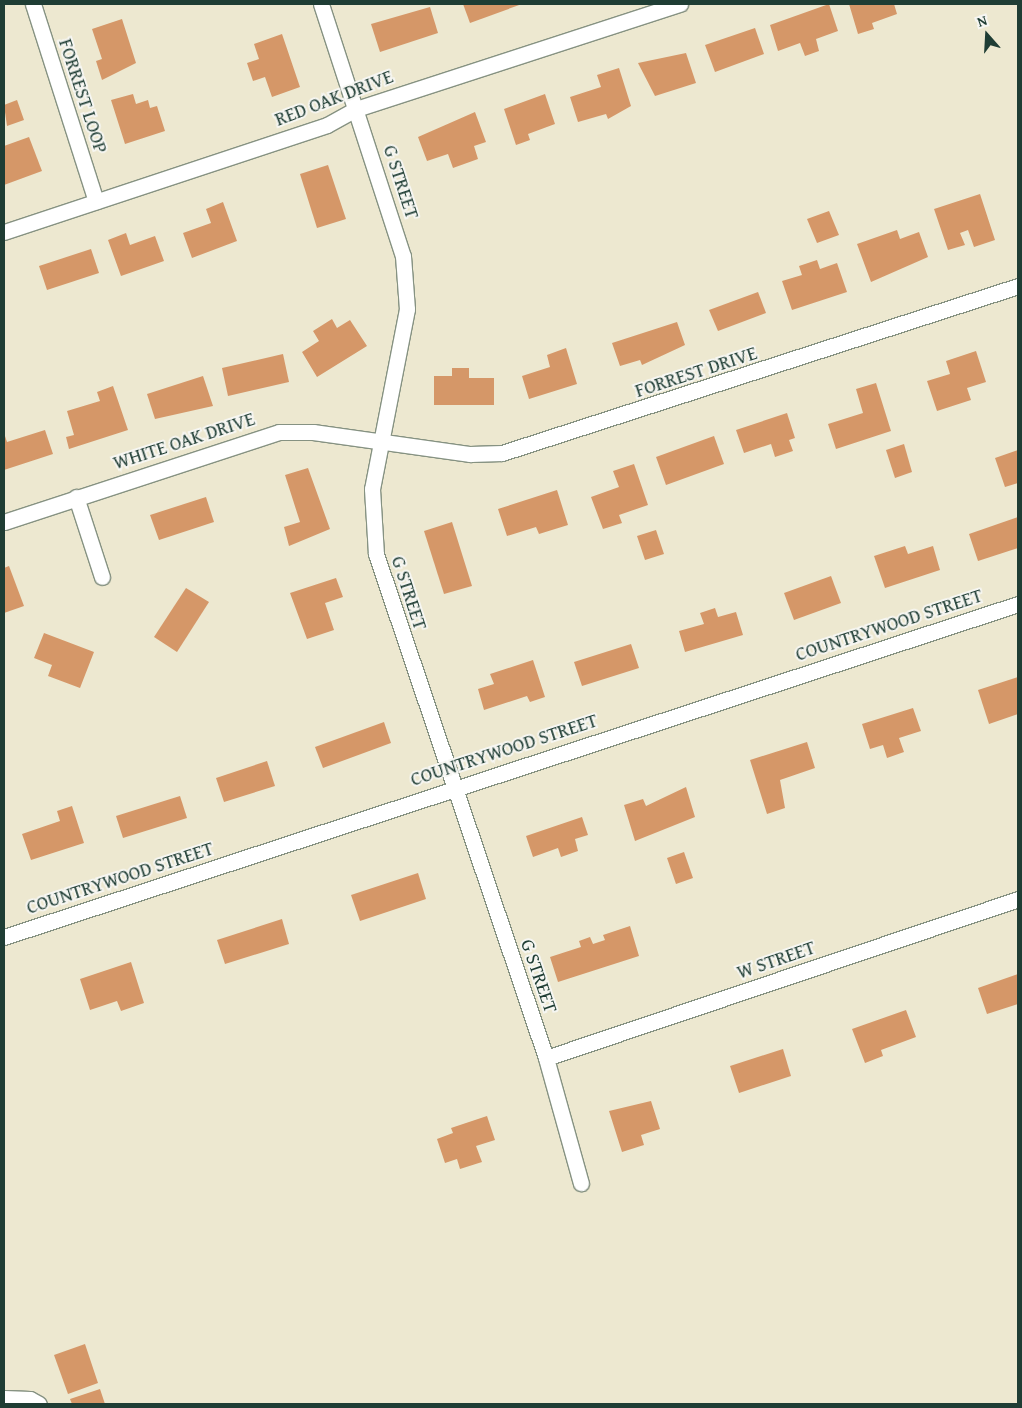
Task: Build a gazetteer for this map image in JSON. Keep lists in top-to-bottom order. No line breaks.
{"streets":{"street":["FORREST LOOP","RED OAK DRIVE","G STREET","FORREST DRIVE","WHITE OAK DRIVE","COUNTRYWOOD STREET","W STREET"]},"crossings":[["FORREST LOOP","RED OAK DRIVE"],["RED OAK DRIVE","G STREET"],["G STREET","FORREST DRIVE"],["G STREET","WHITE OAK DRIVE"],["G STREET","COUNTRYWOOD STREET"],["G STREET","W STREET"],["FORREST DRIVE","WHITE OAK DRIVE"]],"north":"top"}
